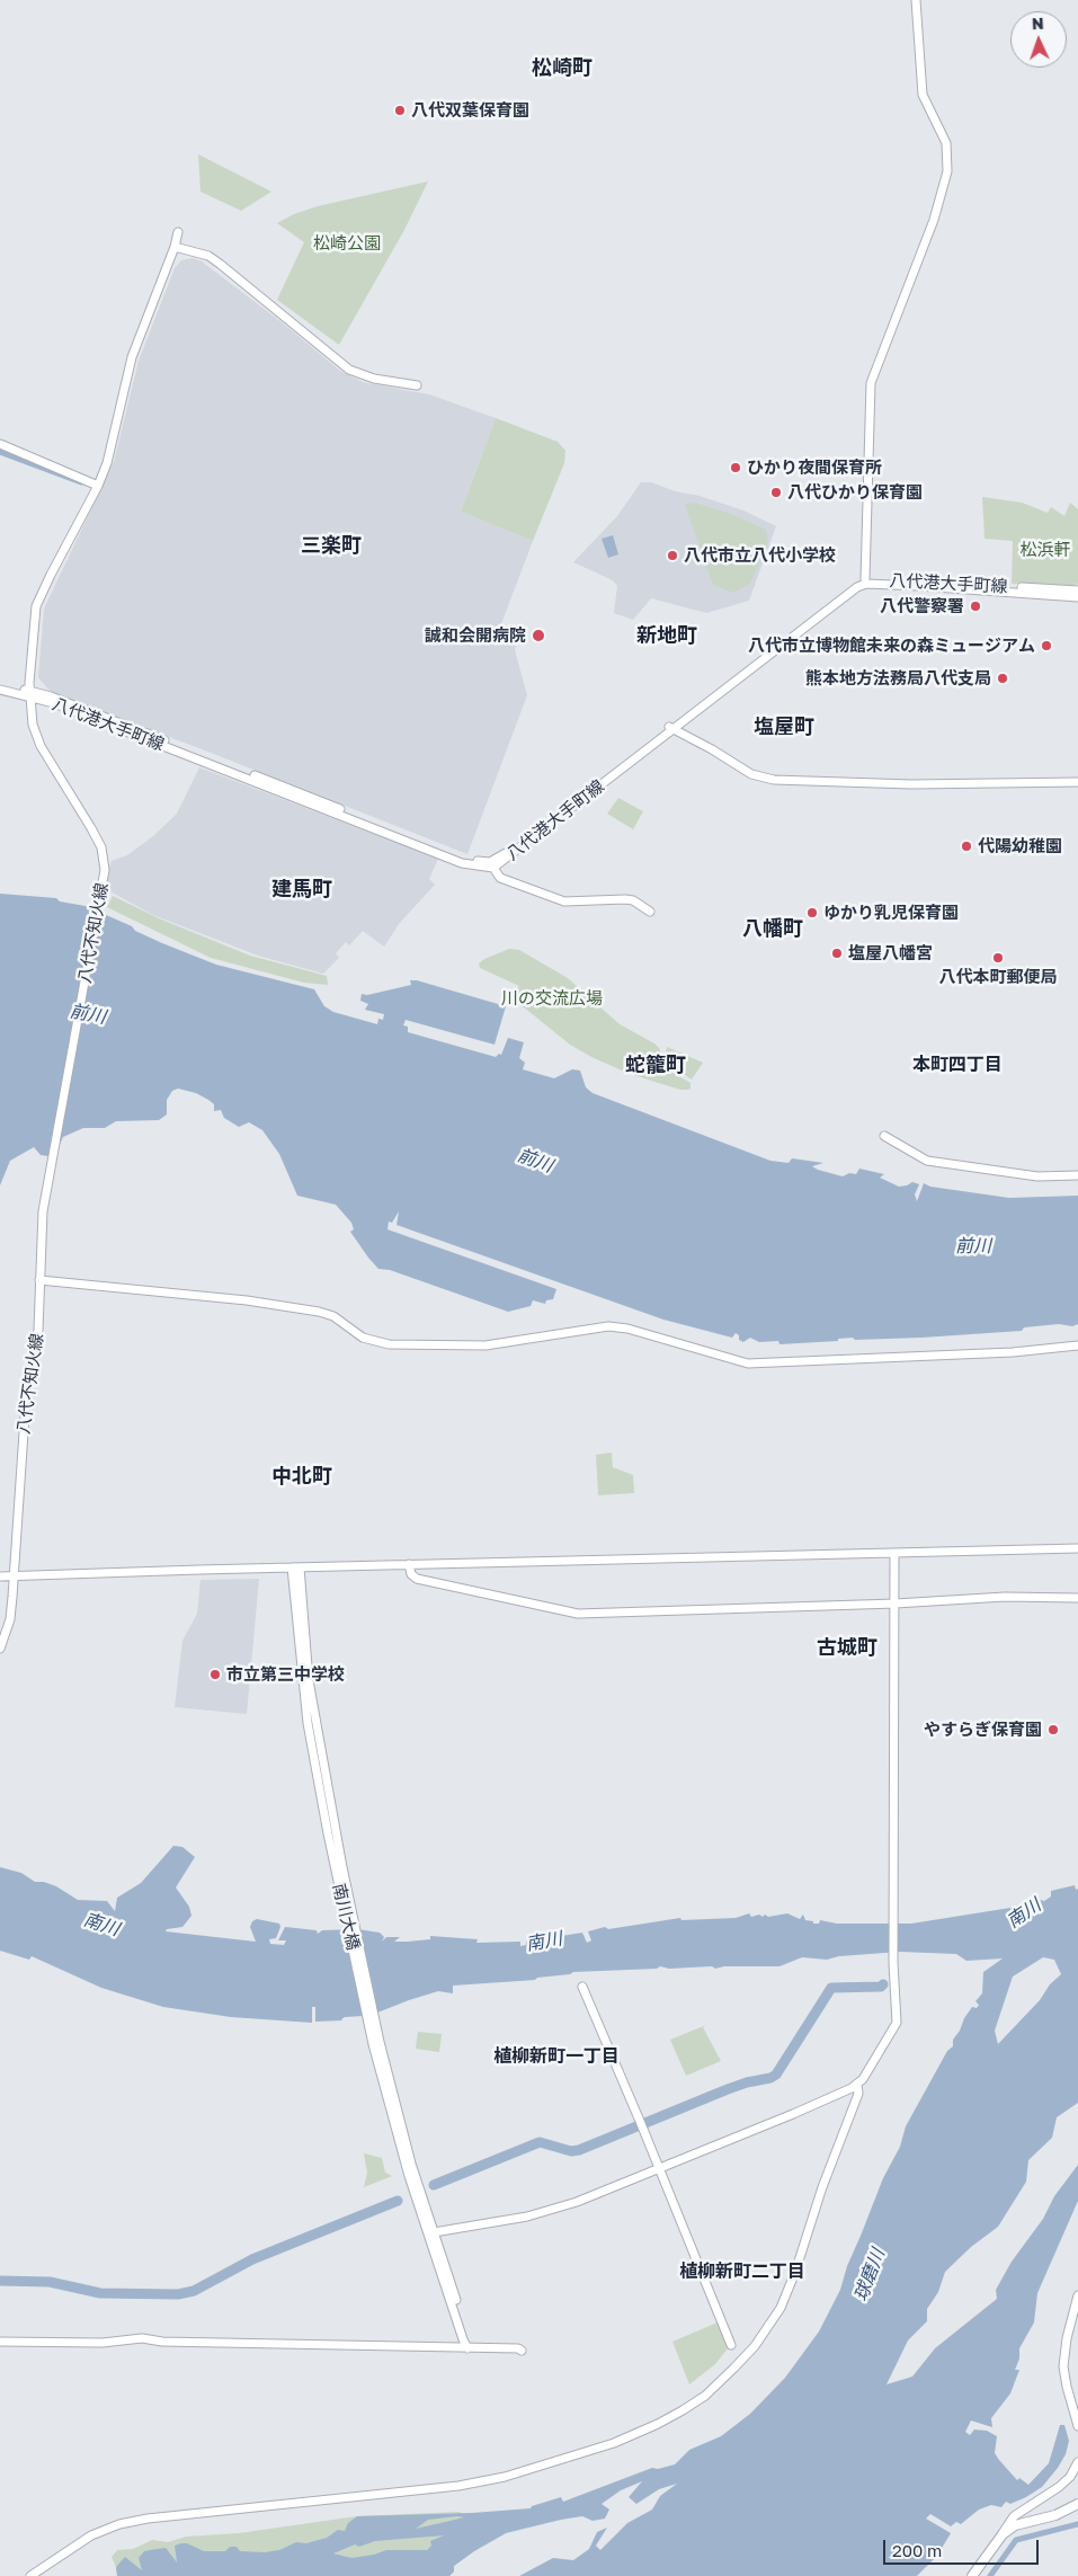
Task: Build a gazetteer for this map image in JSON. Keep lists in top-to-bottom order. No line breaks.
{"streets":{"street":["八代港大手町線","八代不知火線","南川大橋"]},"crossings":[["八代港大手町線","八代不知火線"]],"districts":["松崎町","三楽町","新地町","塩屋町","建馬町","八幡町","蛇籠町","本町四丁目","中北町","古城町","植柳新町一丁目","植柳新町二丁目"],"water":["前川","南川","球磨川"],"parks":["松崎公園","松浜軒","川の交流広場"],"places":["八代双葉保育園","ひかり夜間保育所","八代ひかり保育園","八代市立八代小学校","八代警察署","誠和会開病院","八代市立博物館未来の森ミュージアム","熊本地方法務局八代支局","代陽幼稚園","ゆかり乳児保育園","塩屋八幡宮","八代本町郵便局","市立第三中学校","やすらぎ保育園"],"scale_bar":"200 m","north":"top"}
